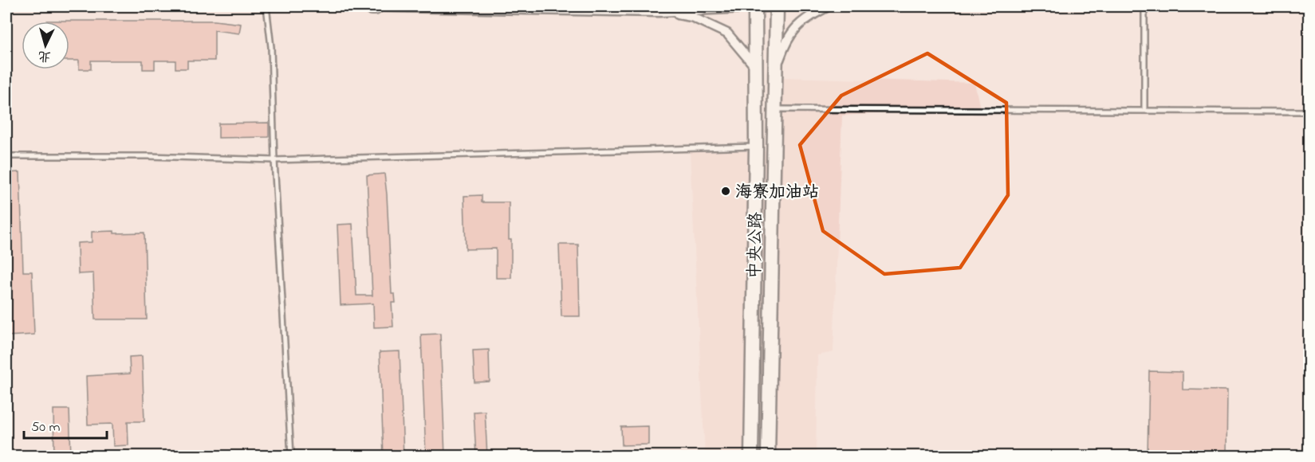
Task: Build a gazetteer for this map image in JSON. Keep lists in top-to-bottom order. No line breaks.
{"streets":{"main road":["中央公路"]},"places":["海寮加油站"],"scale_bar":"50 m","north":"bottom"}
